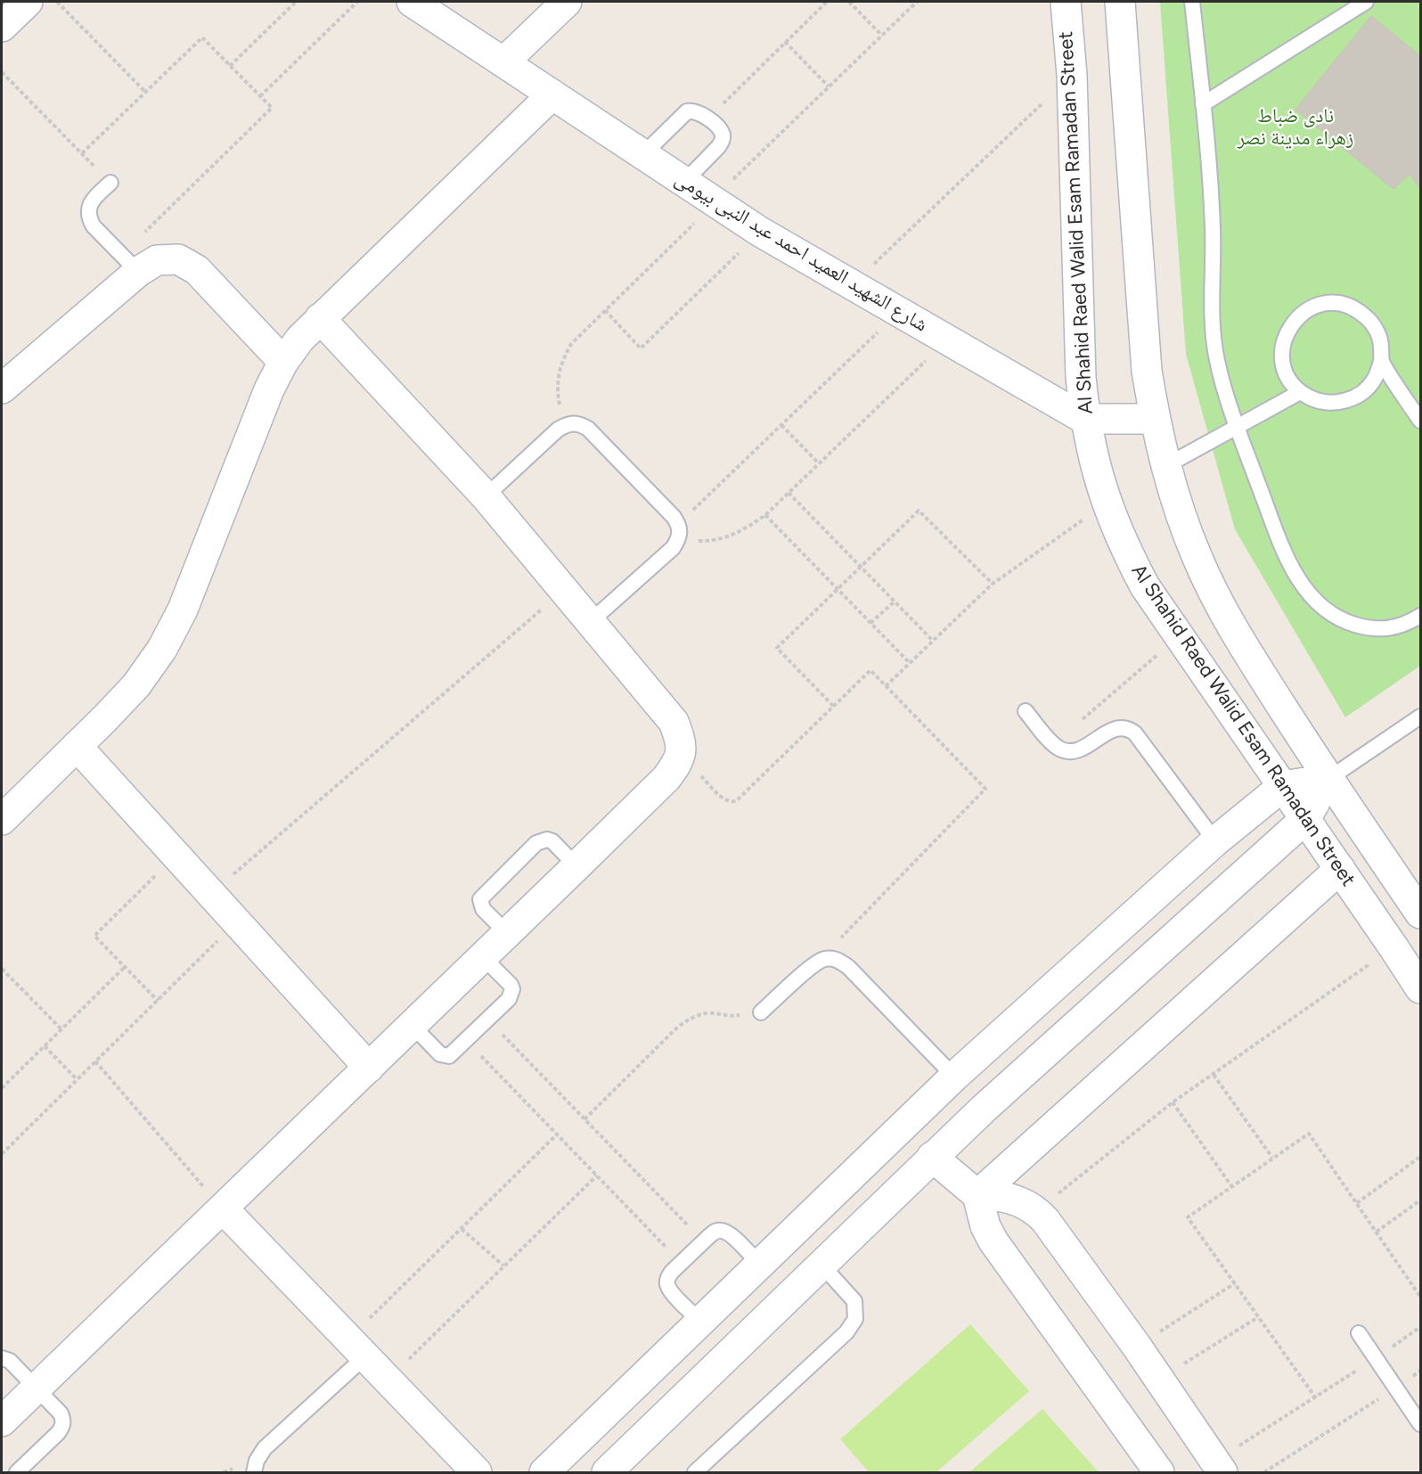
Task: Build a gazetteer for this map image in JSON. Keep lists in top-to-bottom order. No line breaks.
{"streets":{"street":["Al Shahid Raed Walid Esam Ramadan Street","شارع الشهيد العميد احمد عبد النبى بيومى"]},"crossings":[["Al Shahid Raed Walid Esam Ramadan Street","شارع الشهيد العميد احمد عبد النبى بيومى"]],"parks":["نادى ضباط زهراء مدينة نصر"]}
